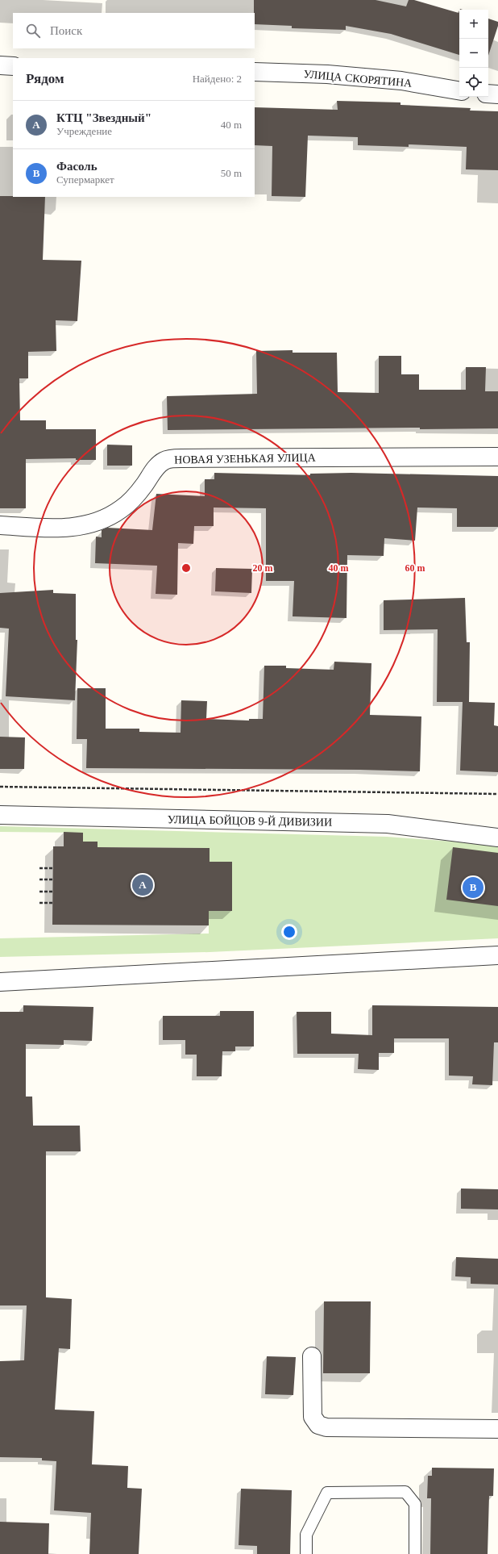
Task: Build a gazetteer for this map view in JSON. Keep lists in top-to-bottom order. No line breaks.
{"streets":{"street":["УЛИЦА СКОРЯТИНА","НОВАЯ УЗЕНЬКАЯ УЛИЦА","УЛИЦА БОЙЦОВ 9-Й ДИВИЗИИ"]},"page":{"map_buttons":["+","−"],"search":"Поиск","heading":["Рядом","Найдено: 2"],"list":[{"mark":"A","name":"КТЦ \"Звездный\"","note":"Учреждение","value":"40 m"},{"mark":"B","name":"Фасоль","note":"Супермаркет","value":"50 m"}],"pins":["A","B"]},"rings":["20 m","40 m","60 m"]}
